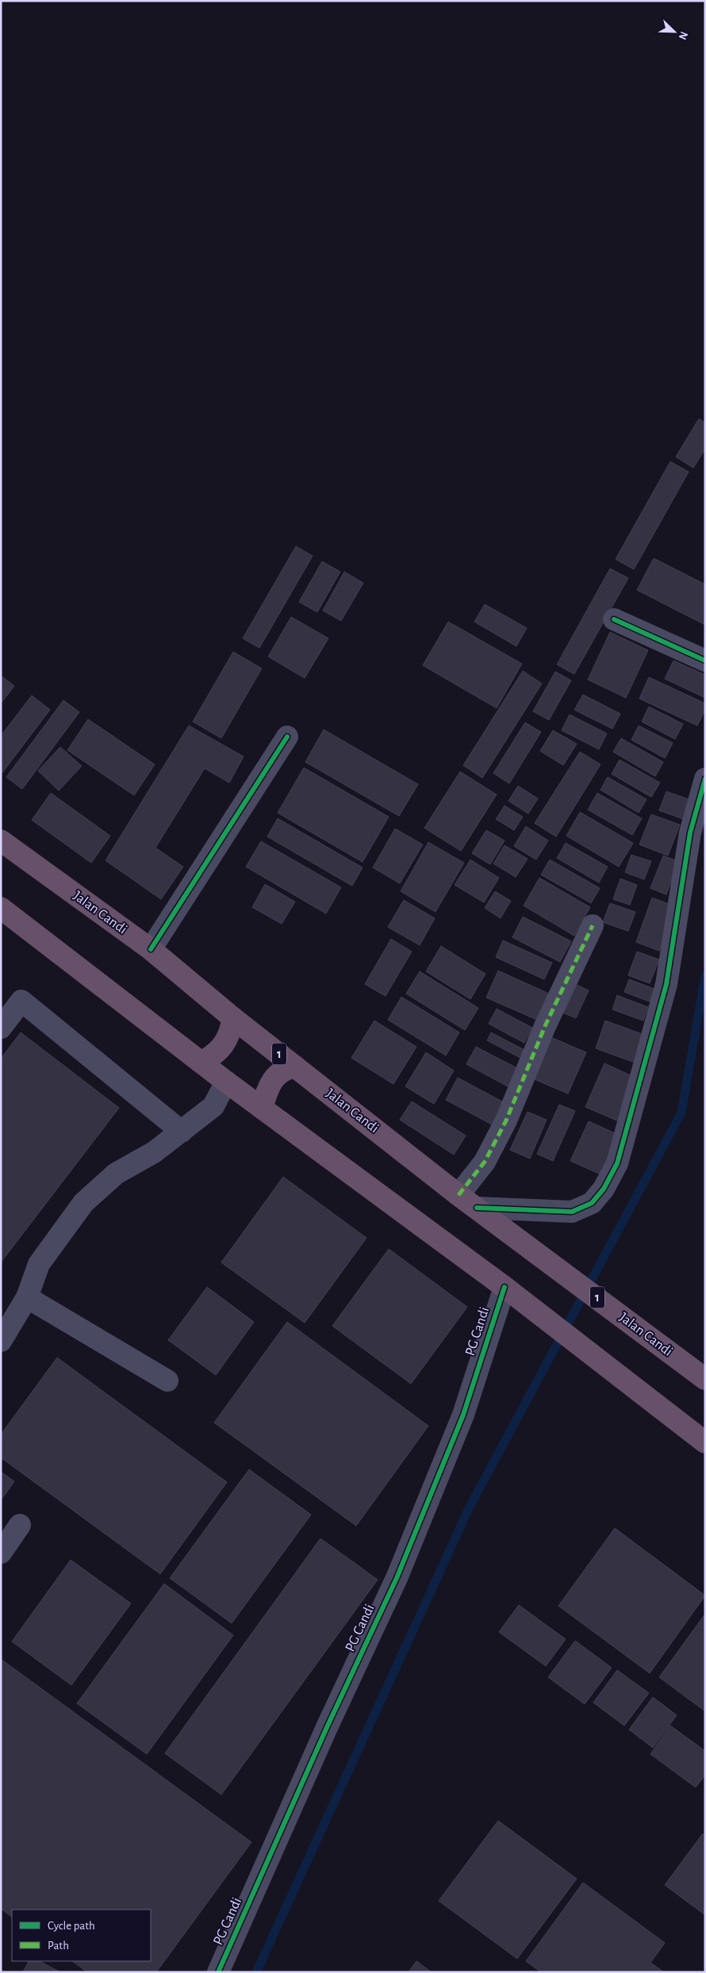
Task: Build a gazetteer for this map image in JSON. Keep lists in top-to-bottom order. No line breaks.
{"streets":{"highway":["Jalan Candi","1"],"street":["PG Candi"]},"legend":["Cycle path","Path"],"north":"bottom right"}
